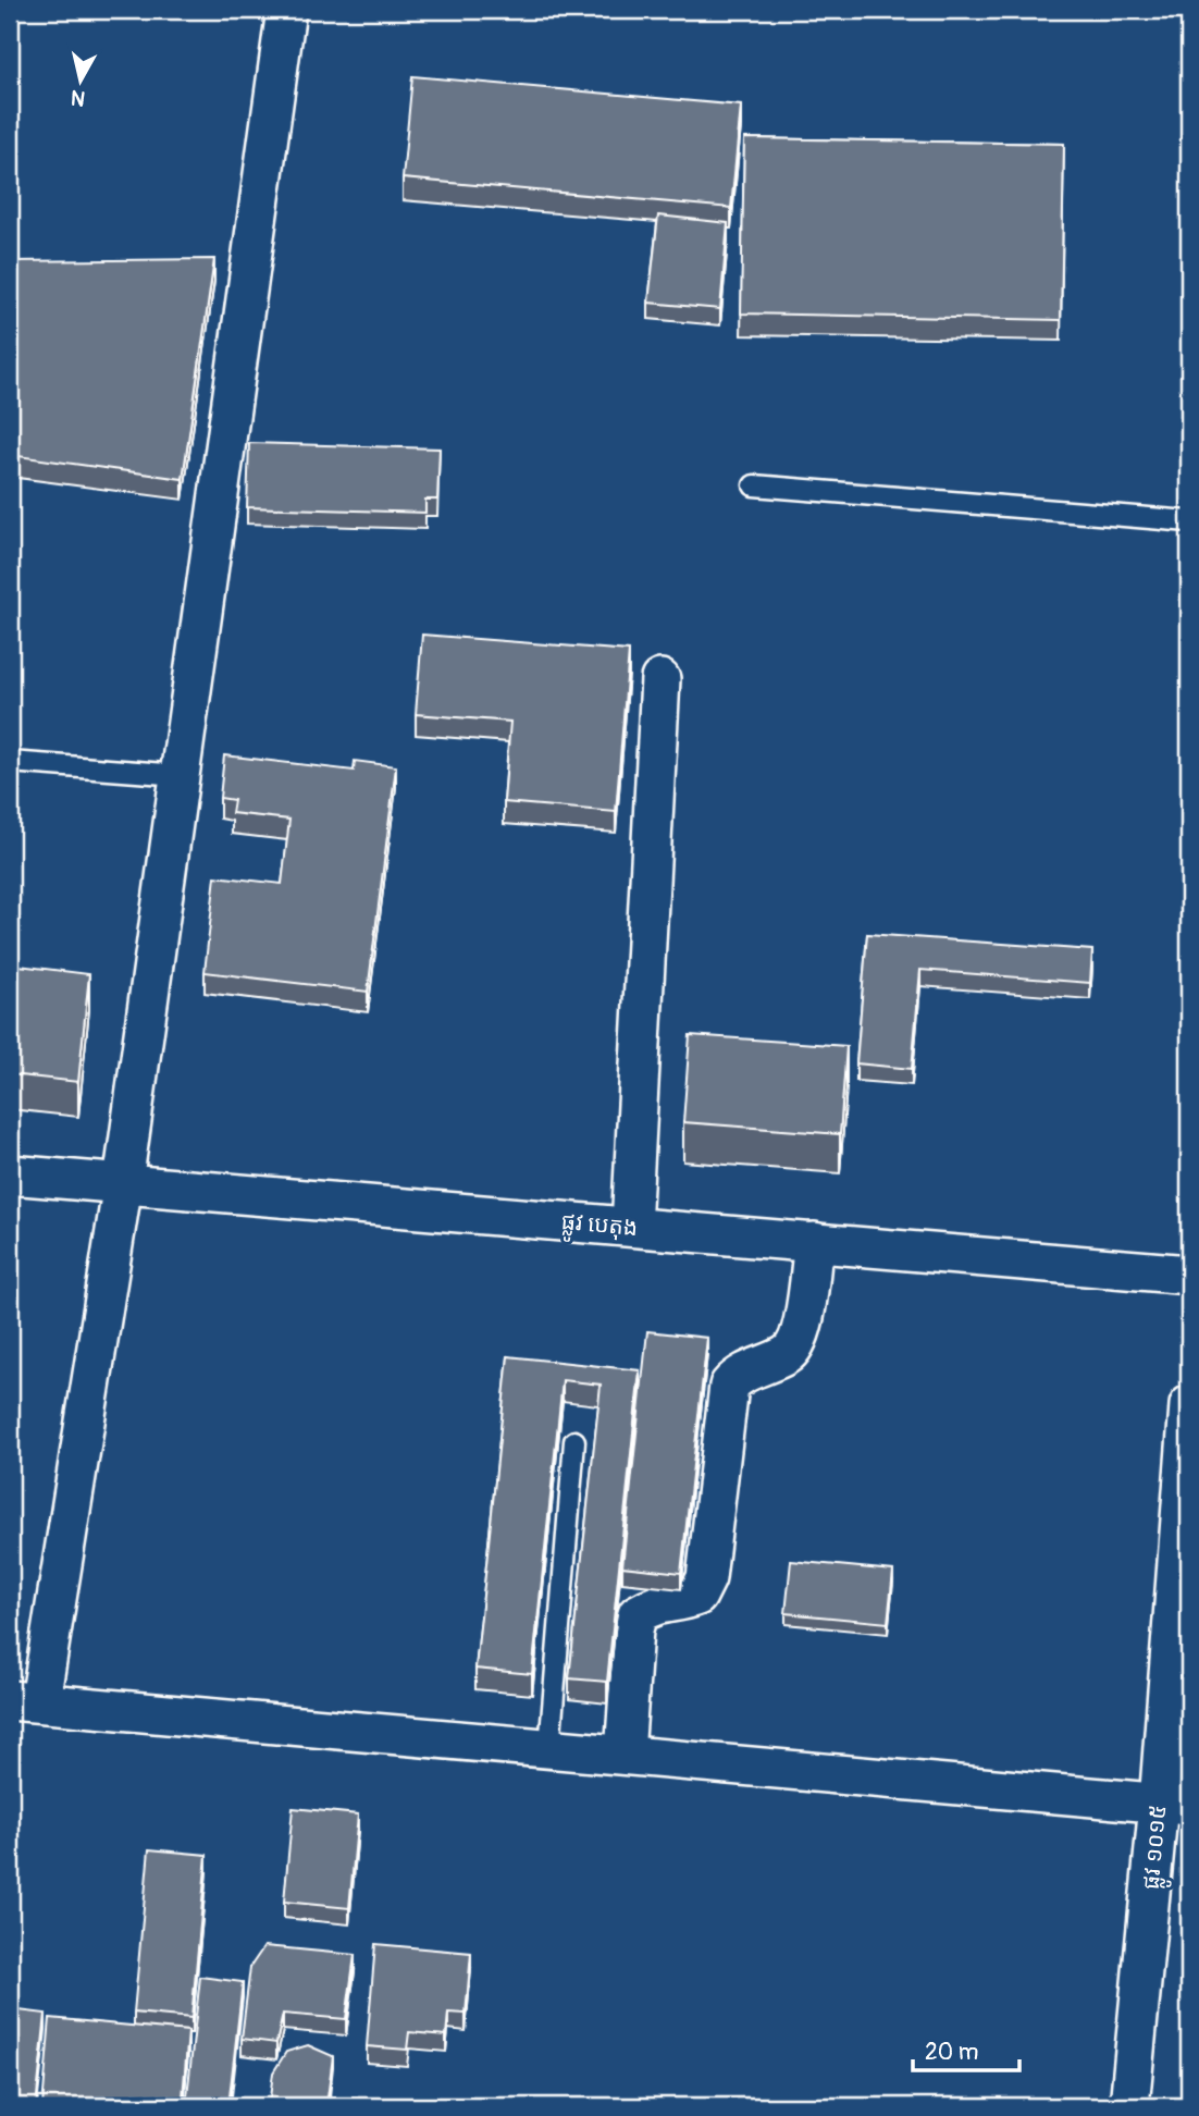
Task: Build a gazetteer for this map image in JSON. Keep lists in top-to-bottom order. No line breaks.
{"streets":{"street":["ផ្លូវ បេតុង","ផ្លូវ ១០១៥"]},"scale_bar":"20 m","north":"bottom"}
